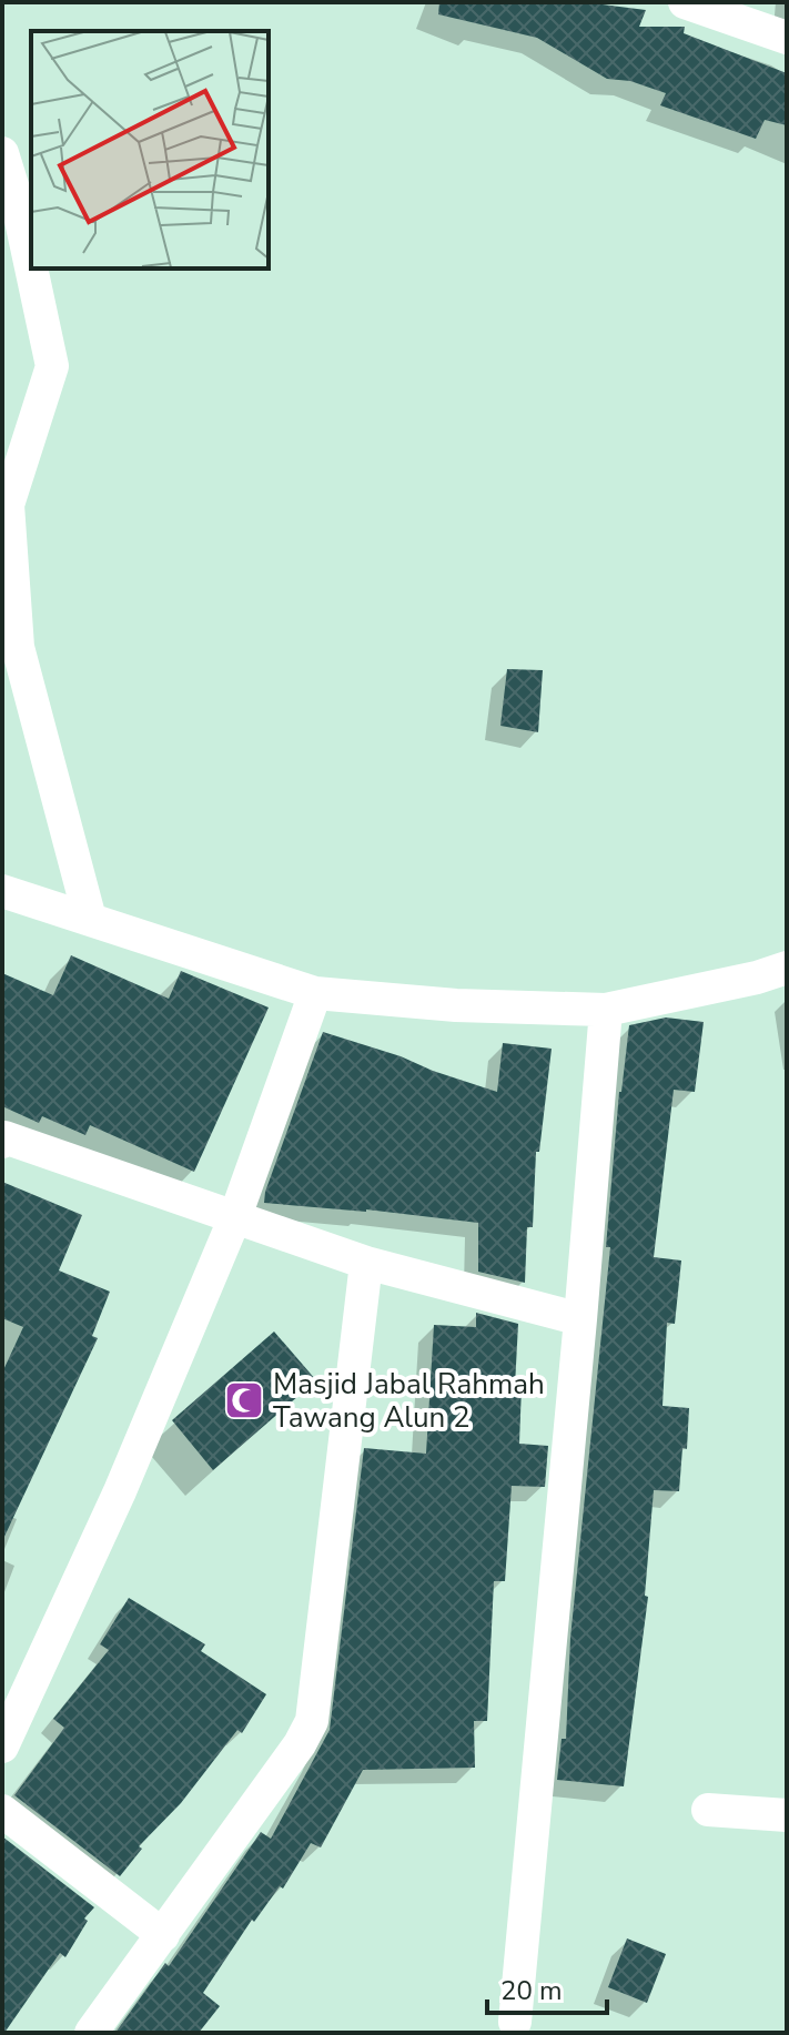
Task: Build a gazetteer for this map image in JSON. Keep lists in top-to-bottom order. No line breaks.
{"places":{"mosque":["Masjid Jabal Rahmah Tawang Alun 2"]},"scale_bar":"20 m"}
